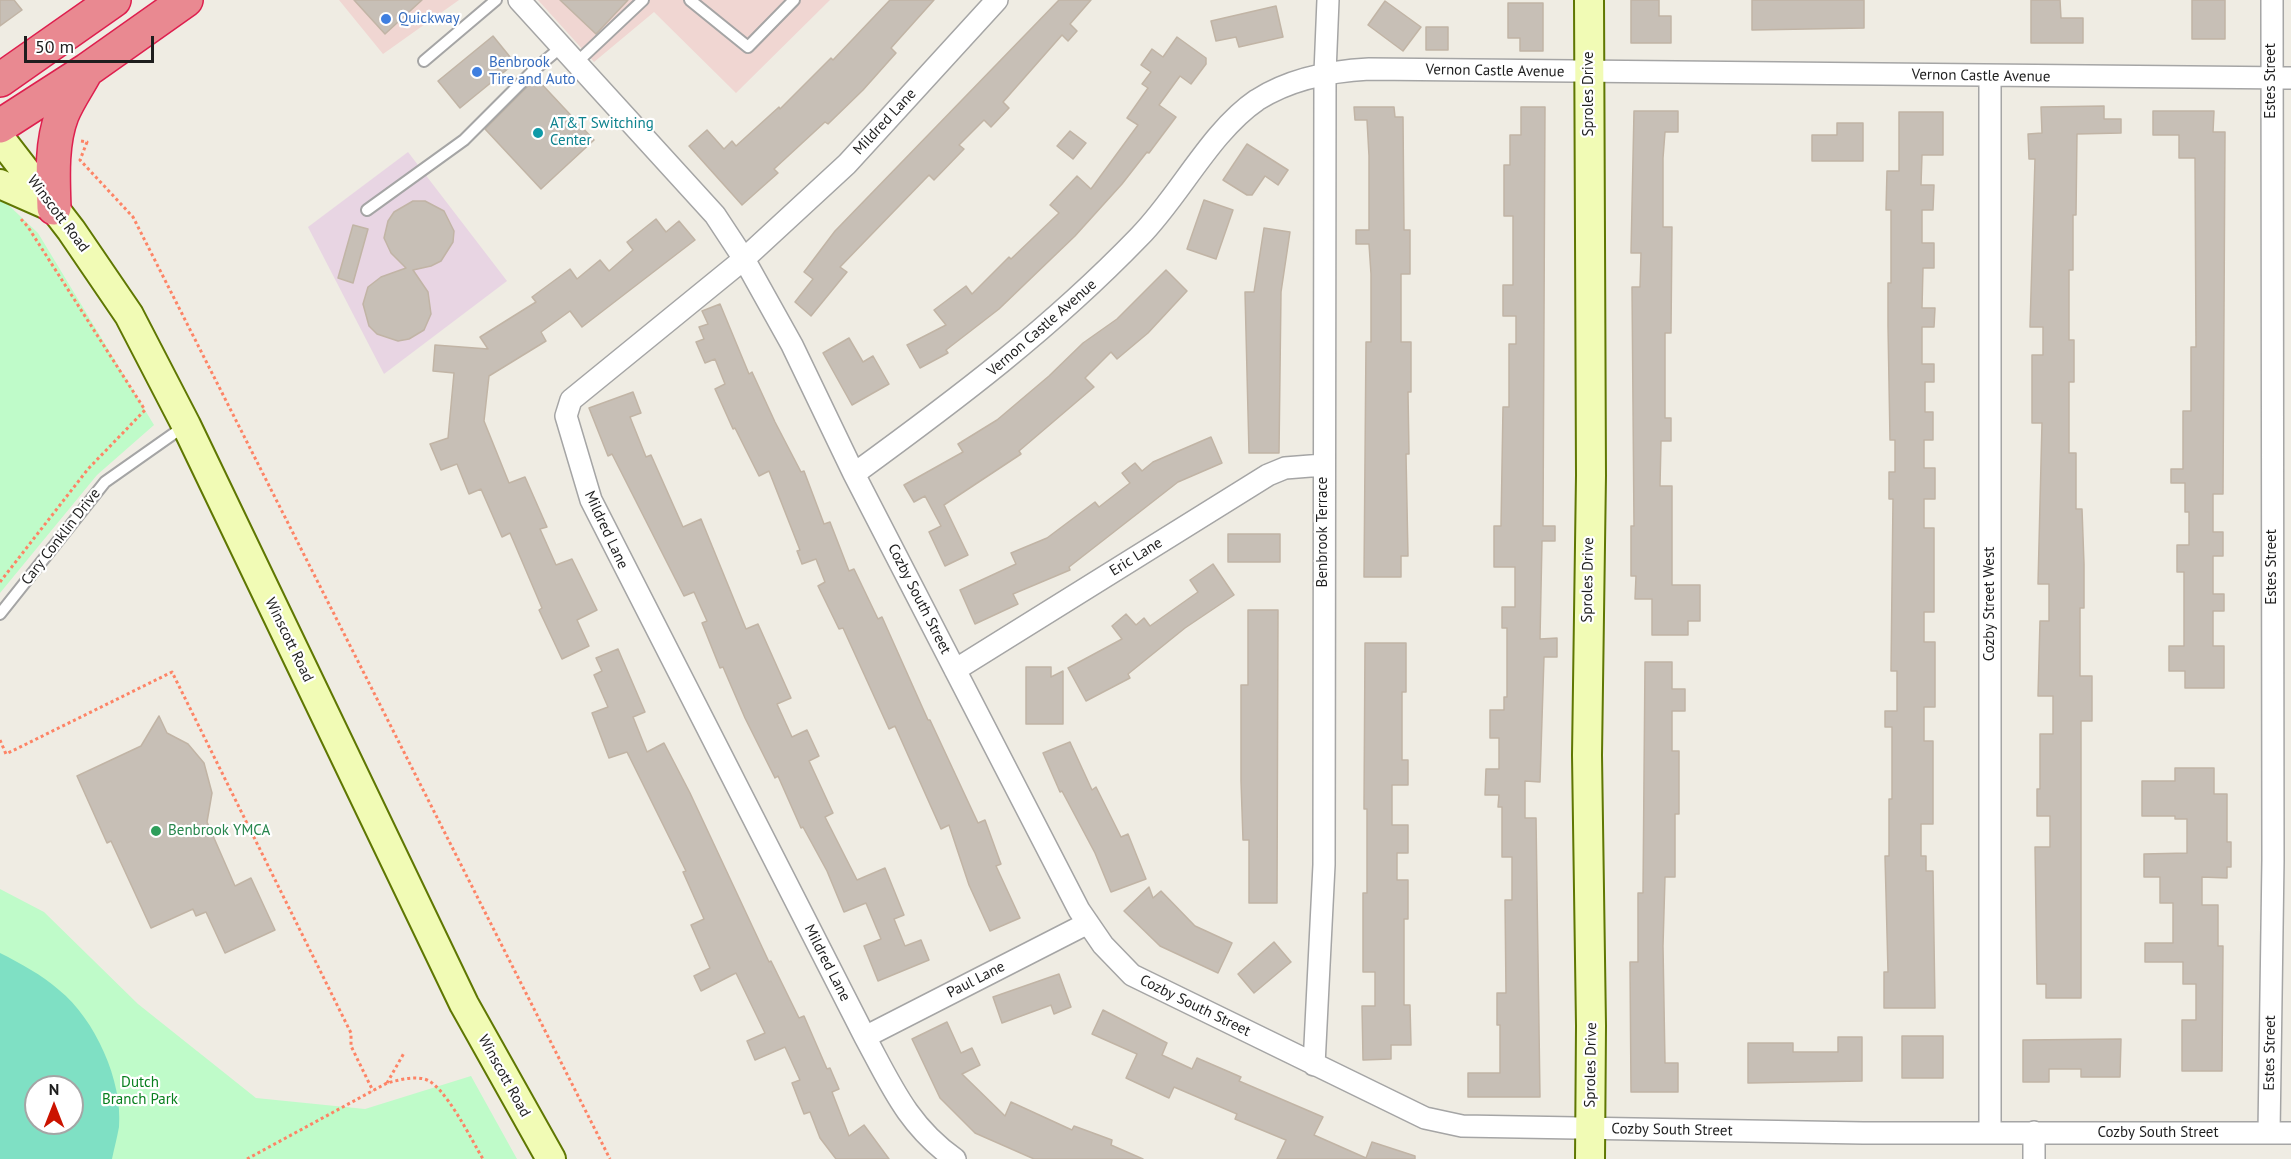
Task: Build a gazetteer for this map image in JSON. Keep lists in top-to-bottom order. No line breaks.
{"streets":{"main road":["Sproles Drive","Winscott Road"],"street":["Vernon Castle Avenue","Estes Street","Mildred Lane","Benbrook Terrace","Eric Lane","Cozby South Street","Cozby Street West","Paul Lane"],"lane":["Cary Conklin Drive"]},"crossings":[["Vernon Castle Avenue","Estes Street"],["Vernon Castle Avenue","Sproles Drive"],["Vernon Castle Avenue","Benbrook Terrace"],["Vernon Castle Avenue","Cozby South Street"],["Vernon Castle Avenue","Cozby Street West"],["Estes Street","Cozby South Street"],["Sproles Drive","Cozby South Street"],["Mildred Lane","Cozby South Street"],["Mildred Lane","Paul Lane"],["Winscott Road","Cary Conklin Drive"],["Benbrook Terrace","Eric Lane"],["Benbrook Terrace","Cozby South Street"],["Eric Lane","Cozby South Street"],["Cozby South Street","Cozby Street West"],["Cozby South Street","Paul Lane"]],"parks":["Dutch Branch Park"],"places":["Quickway","Benbrook Tire and Auto","AT&T Switching Center","Benbrook YMCA"],"scale_bar":"50 m","north":"top"}
